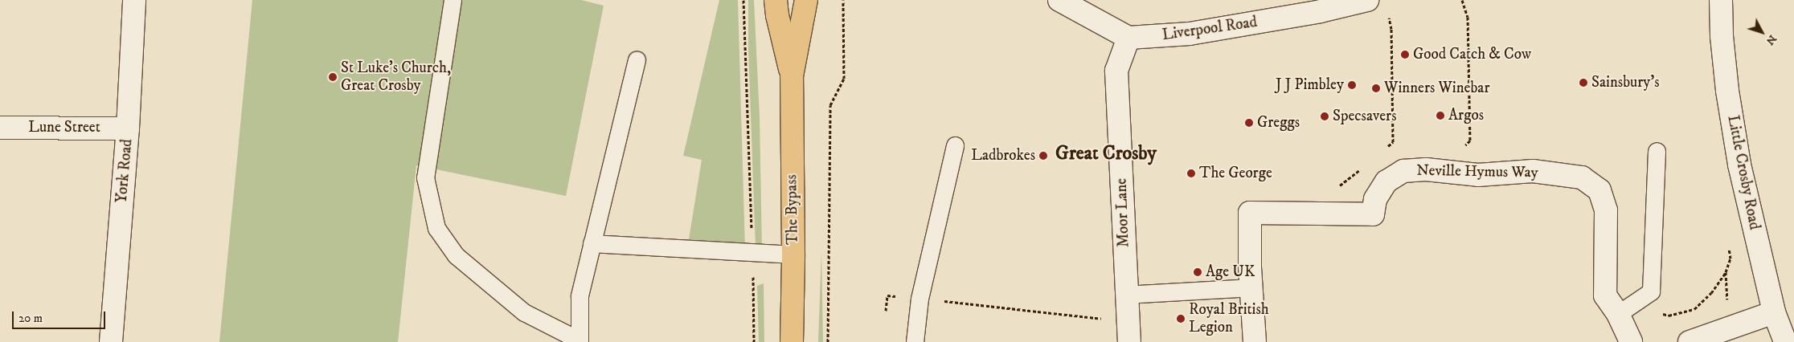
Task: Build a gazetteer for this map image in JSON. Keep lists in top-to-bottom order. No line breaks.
{"streets":{"highway":["The Bypass"],"street":["Liverpool Road","Lune Street","York Road","Neville Hymus Way","Little Crosby Road","Moor Lane"]},"crossings":[["Liverpool Road","Moor Lane"],["Lune Street","York Road"]],"districts":["Great Crosby"],"places":["Good Catch & Cow","St Luke's Church, Great Crosby","Sainsbury's","J J Pimbley","Winners Winebar","Argos","Specsavers","Greggs","Ladbrokes","The George","Age UK","Royal British Legion"],"scale_bar":"20 m","north":"bottom right"}
